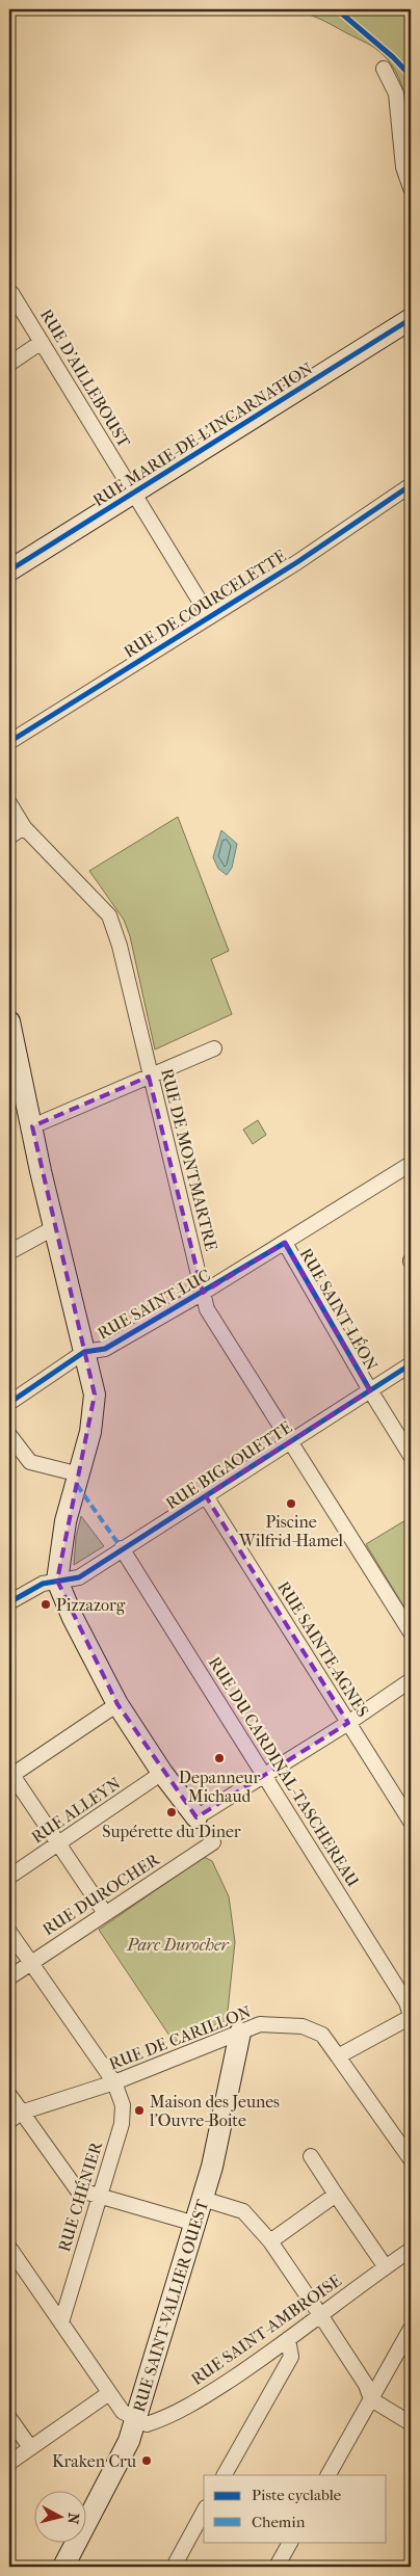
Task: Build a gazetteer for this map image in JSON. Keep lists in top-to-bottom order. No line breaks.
{"streets":{"street":["RUE D'AILLEBOUST","RUE MARIE-DE-L'INCARNATION","RUE DE COURCELETTE","RUE DE MONTMARTRE","RUE SAINT-LUC","RUE SAINT-LÉON","RUE BIGAOUETTE","RUE SAINTE-AGNES","RUE DU CARDINAL-TASCHEREAU","RUE ALLEYN","RUE DUROCHER","RUE DE CARILLON","RUE CHÉNIER","RUE SAINT-VALLIER OUEST","RUE SAINT-AMBROISE"]},"crossings":[["RUE D'AILLEBOUST","RUE MARIE-DE-L'INCARNATION"],["RUE D'AILLEBOUST","RUE DE COURCELETTE"],["RUE DE MONTMARTRE","RUE SAINT-LUC"],["RUE DE MONTMARTRE","RUE BIGAOUETTE"],["RUE SAINT-LUC","RUE SAINT-LÉON"],["RUE SAINT-LÉON","RUE BIGAOUETTE"],["RUE BIGAOUETTE","RUE SAINTE-AGNES"],["RUE BIGAOUETTE","RUE DU CARDINAL-TASCHEREAU"],["RUE DUROCHER","RUE CHÉNIER"],["RUE DE CARILLON","RUE CHÉNIER"],["RUE DE CARILLON","RUE SAINT-VALLIER OUEST"],["RUE SAINT-VALLIER OUEST","RUE SAINT-AMBROISE"]],"parks":["Parc Durocher"],"places":["Piscine Wilfrid-Hamel","Pizzazorg","Depanneur Michaud","Supérette du Diner","Maison des Jeunes l'Ouvre-Boite","Kraken Cru"],"legend":["Piste cyclable","Chemin"],"north":"right"}
